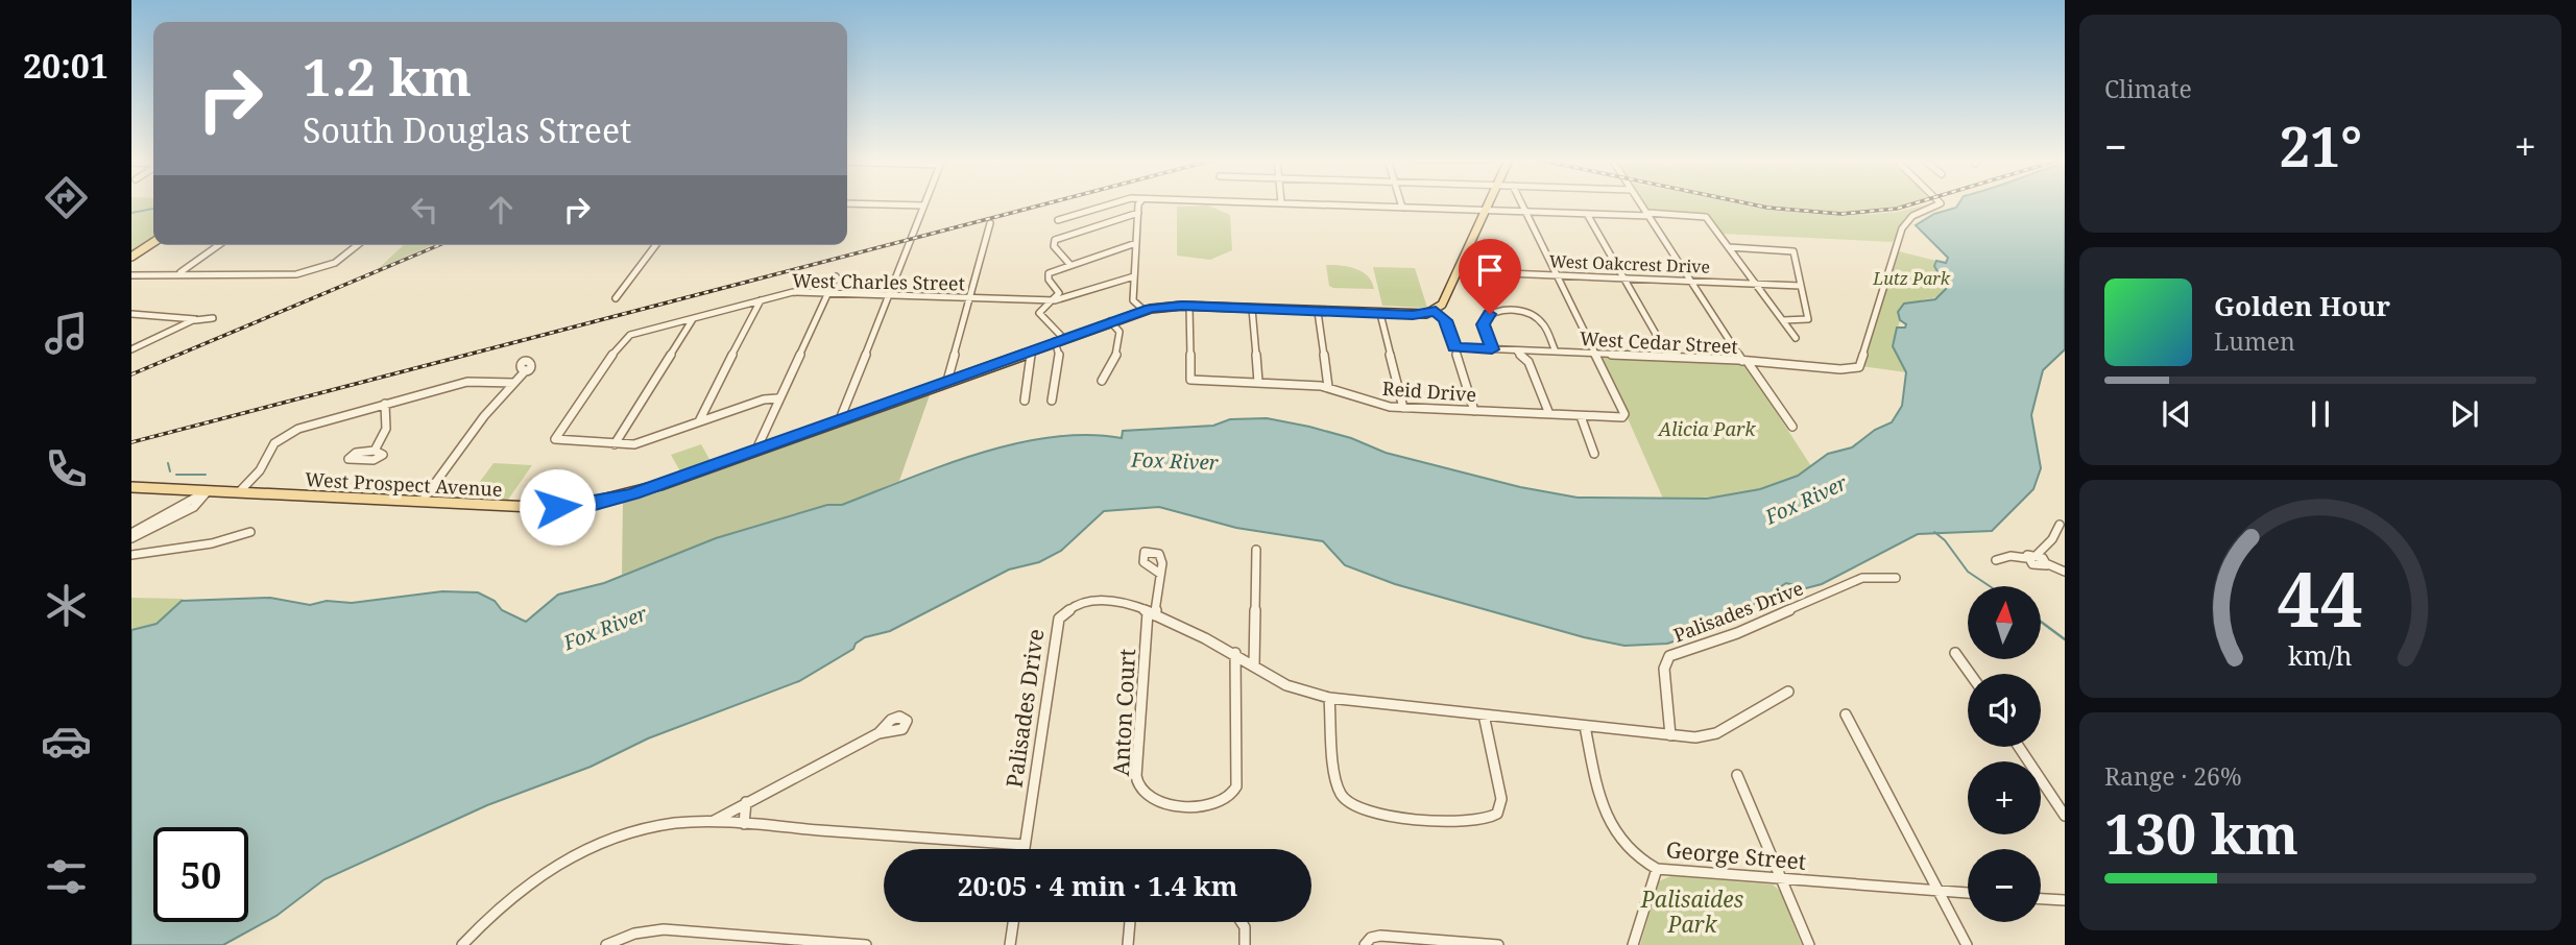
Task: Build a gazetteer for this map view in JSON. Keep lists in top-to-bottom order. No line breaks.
{"streets":{"main road":["West Prospect Avenue"],"street":["West Oakcrest Drive","West Charles Street","West Cedar Street","Reid Drive","Palisades Drive","Anton Court","George Street"]},"crossings":[["West Cedar Street","Reid Drive"],["Reid Drive","West Prospect Avenue"],["Palisades Drive","Anton Court"],["Palisades Drive","George Street"]],"water":["Fox River"],"parks":["Lutz Park","Alicia Park","Palisaides Park"],"north":"top","page":{"tabs":"20:01","tile":["Climate",["Range · 26%","130 km"]],"turn":["1.2 km","South Douglas Street"],"heat":["−","21°","+"],"song":["Golden Hour","Lumen"],"map_buttons":["+","−"],"limit":"50","trip":"20:05 · 4 min · 1.4 km","gauge":["44","km/h"]}}
